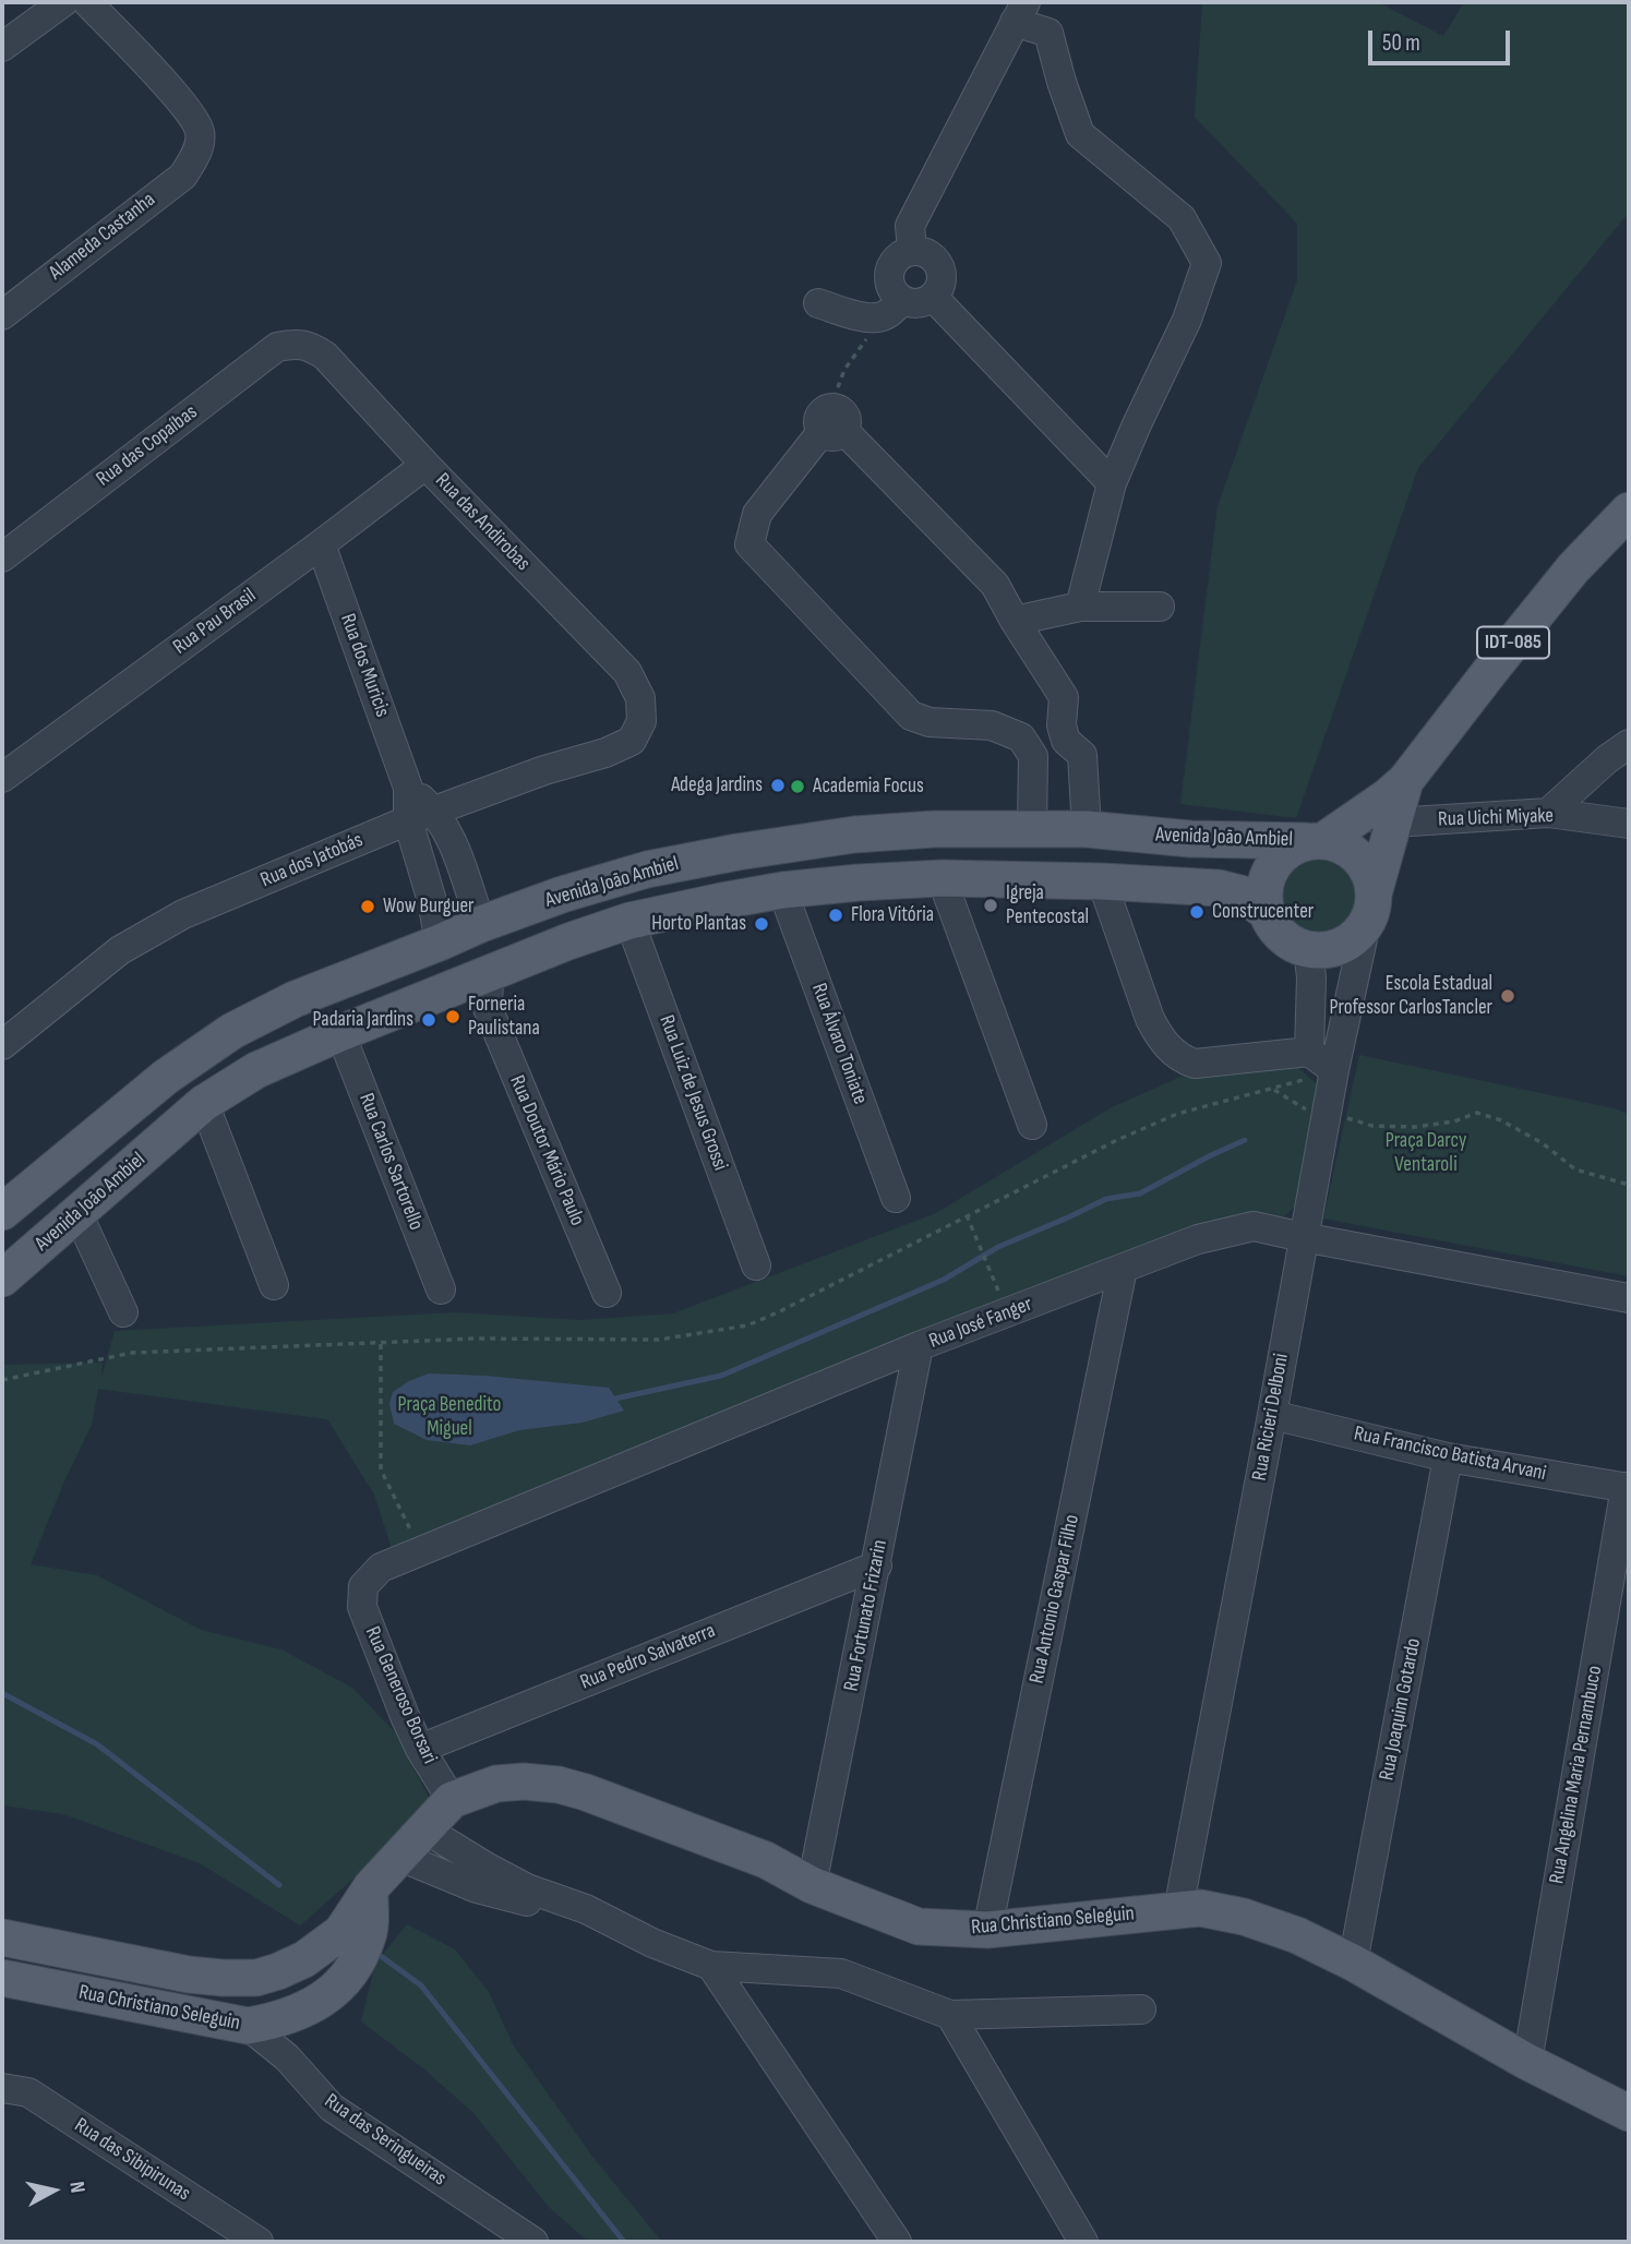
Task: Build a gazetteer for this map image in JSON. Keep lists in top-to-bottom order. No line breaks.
{"streets":{"main road":["IDT-085","Avenida João Ambiel","Rua Christiano Seleguin"],"street":["Alameda Castanha","Rua das Copaíbas","Rua das Andirobas","Rua Pau Brasil","Rua dos Muricis","Rua Uichi Miyake","Rua dos Jatobás","Rua Álvaro Toniate","Rua Luiz de Jesus Grossi","Rua Doutor Mário Paulo","Rua Carlos Sartorello","Rua José Fanger","Rua Ricieri Delboni","Rua Francisco Batista Arvani","Rua Antonio Gaspar Filho","Rua Fortunato Frizarin","Rua Pedro Salvaterra","Rua Generoso Borsari","Rua Joaquim Gotardo","Rua Angelina Maria Pernambuco","Rua das Seringueiras","Rua das Sibipirunas"]},"crossings":[["Rua das Copaíbas","Rua das Andirobas"],["Rua das Andirobas","Rua Pau Brasil"],["Rua das Andirobas","Rua dos Jatobás"],["Rua Pau Brasil","Rua dos Muricis"],["IDT-085","Rua Uichi Miyake"],["Rua dos Muricis","Rua dos Jatobás"],["Avenida João Ambiel","Rua Álvaro Toniate"],["Avenida João Ambiel","Rua Luiz de Jesus Grossi"],["Avenida João Ambiel","Rua Doutor Mário Paulo"],["Avenida João Ambiel","Rua Carlos Sartorello"],["Avenida João Ambiel","Rua Ricieri Delboni"],["Rua José Fanger","Rua Ricieri Delboni"],["Rua José Fanger","Rua Antonio Gaspar Filho"],["Rua José Fanger","Rua Fortunato Frizarin"],["Rua José Fanger","Rua Generoso Borsari"],["Rua Ricieri Delboni","Rua Francisco Batista Arvani"],["Rua Ricieri Delboni","Rua Christiano Seleguin"],["Rua Francisco Batista Arvani","Rua Joaquim Gotardo"],["Rua Francisco Batista Arvani","Rua Angelina Maria Pernambuco"],["Rua Antonio Gaspar Filho","Rua Christiano Seleguin"],["Rua Fortunato Frizarin","Rua Pedro Salvaterra"],["Rua Fortunato Frizarin","Rua Christiano Seleguin"],["Rua Pedro Salvaterra","Rua Generoso Borsari"],["Rua Generoso Borsari","Rua Christiano Seleguin"],["Rua Joaquim Gotardo","Rua Christiano Seleguin"],["Rua Angelina Maria Pernambuco","Rua Christiano Seleguin"],["Rua Christiano Seleguin","Rua das Seringueiras"]],"parks":["Praça Darcy Ventaroli","Praça Benedito Miguel"],"places":["Adega Jardins","Academia Focus","Igreja Pentecostal","Wow Burguer","Construcenter","Flora Vitória","Horto Plantas","Escola Estadual Professor CarlosTancler","Forneria Paulistana","Padaria Jardins"],"scale_bar":"50 m","north":"right"}
